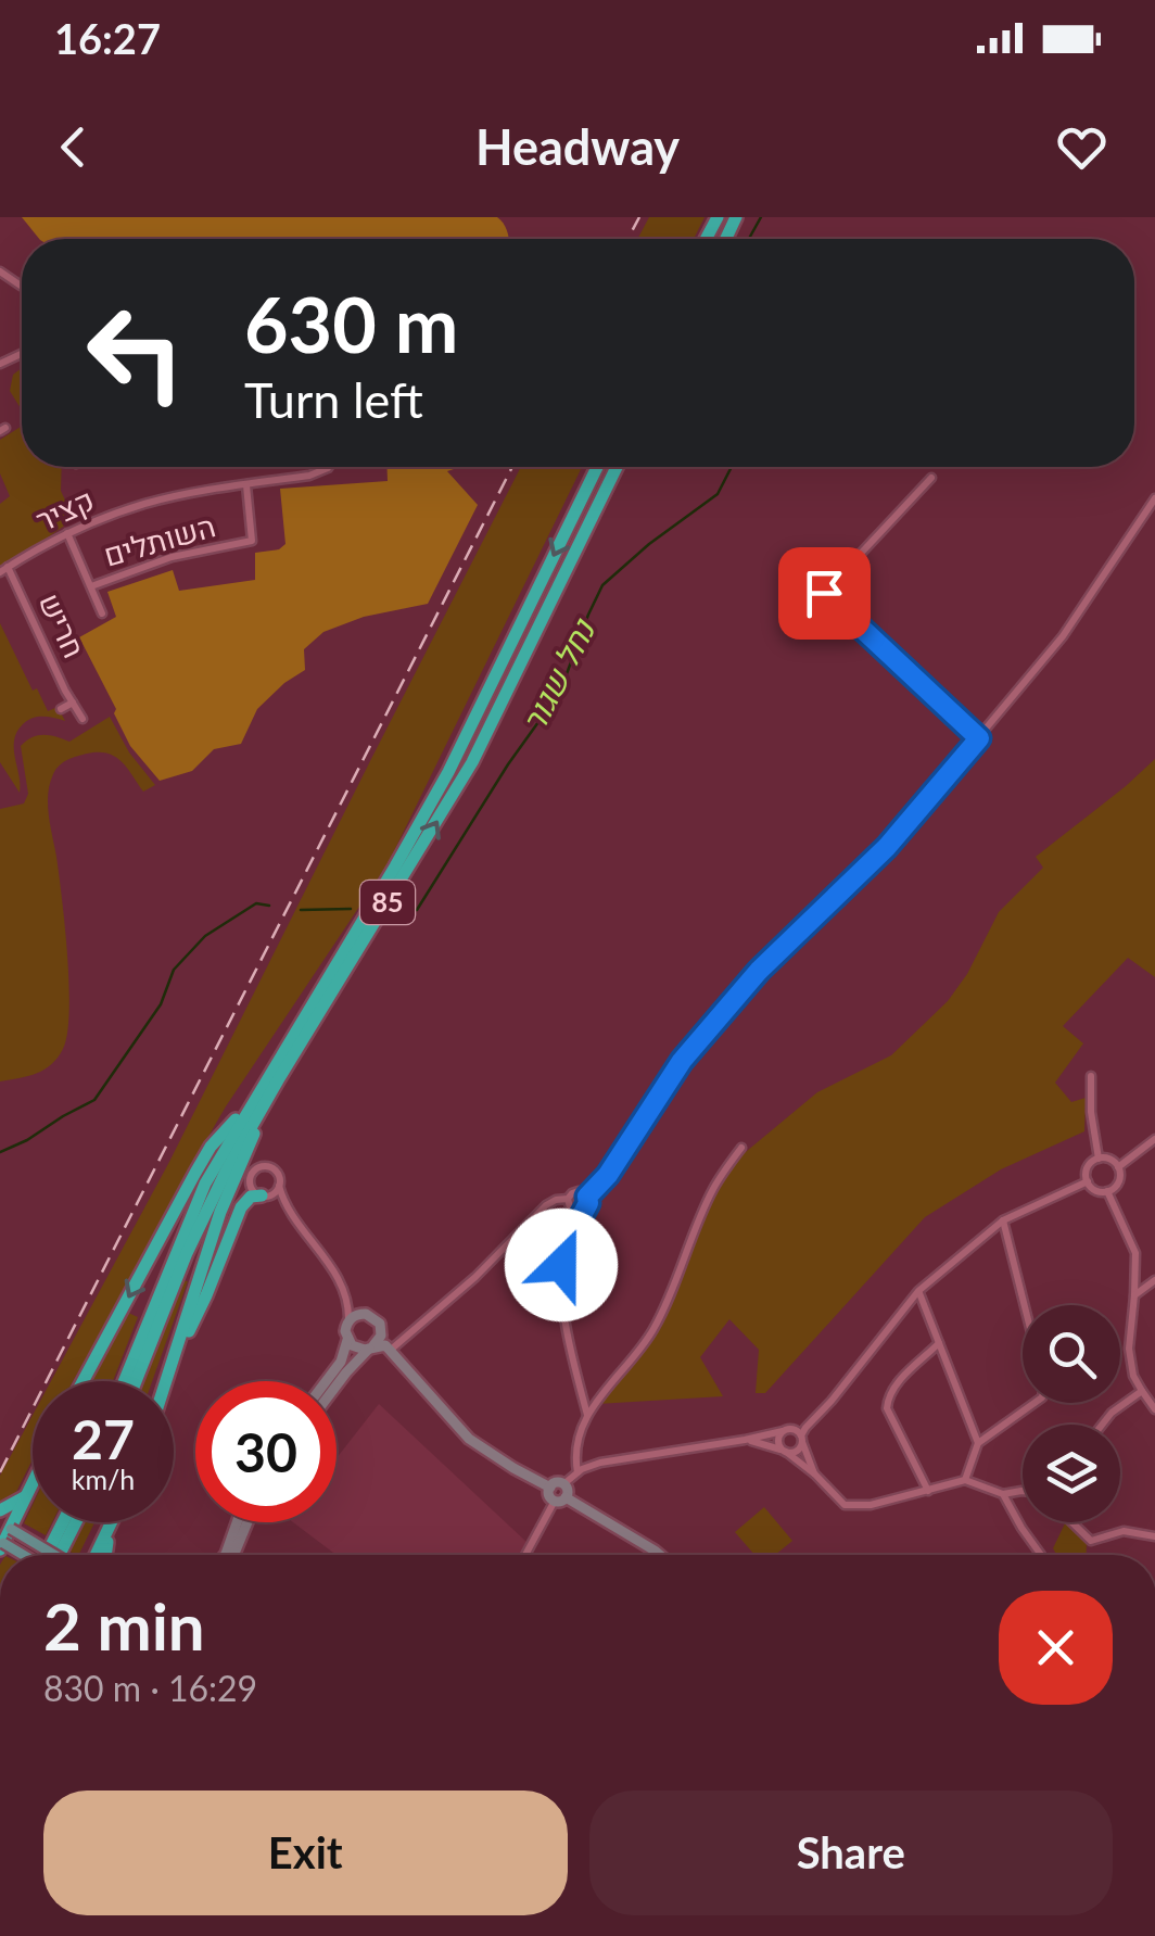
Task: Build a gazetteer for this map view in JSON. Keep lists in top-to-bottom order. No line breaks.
{"streets":{"highway":["85"],"street":["קציר","השותלים","חריש"]},"crossings":[["קציר","השותלים"],["קציר","חריש"]],"water":["נחל שגור"],"page":{"status":"16:27","header":"Headway","turn":["630 m","Turn left"],"speed":"27 km/h","limit":"30","heading":["2 min","830 m · 16:29"],"buttons":["Exit","Share"]}}
